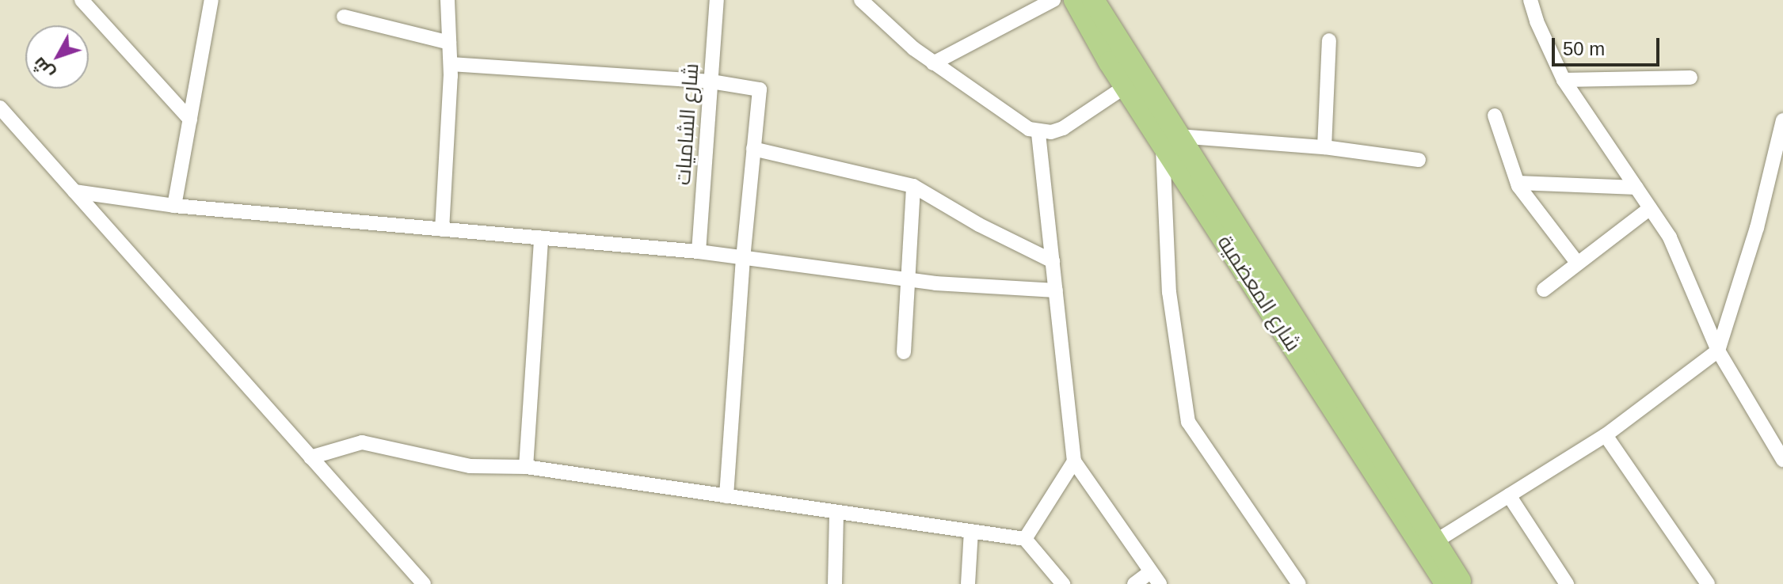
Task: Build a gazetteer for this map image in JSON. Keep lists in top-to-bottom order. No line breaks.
{"streets":{"main road":["شارع المعضمية"],"street":["شارع الشاميات"]},"scale_bar":"50 m","north":"bottom left"}
